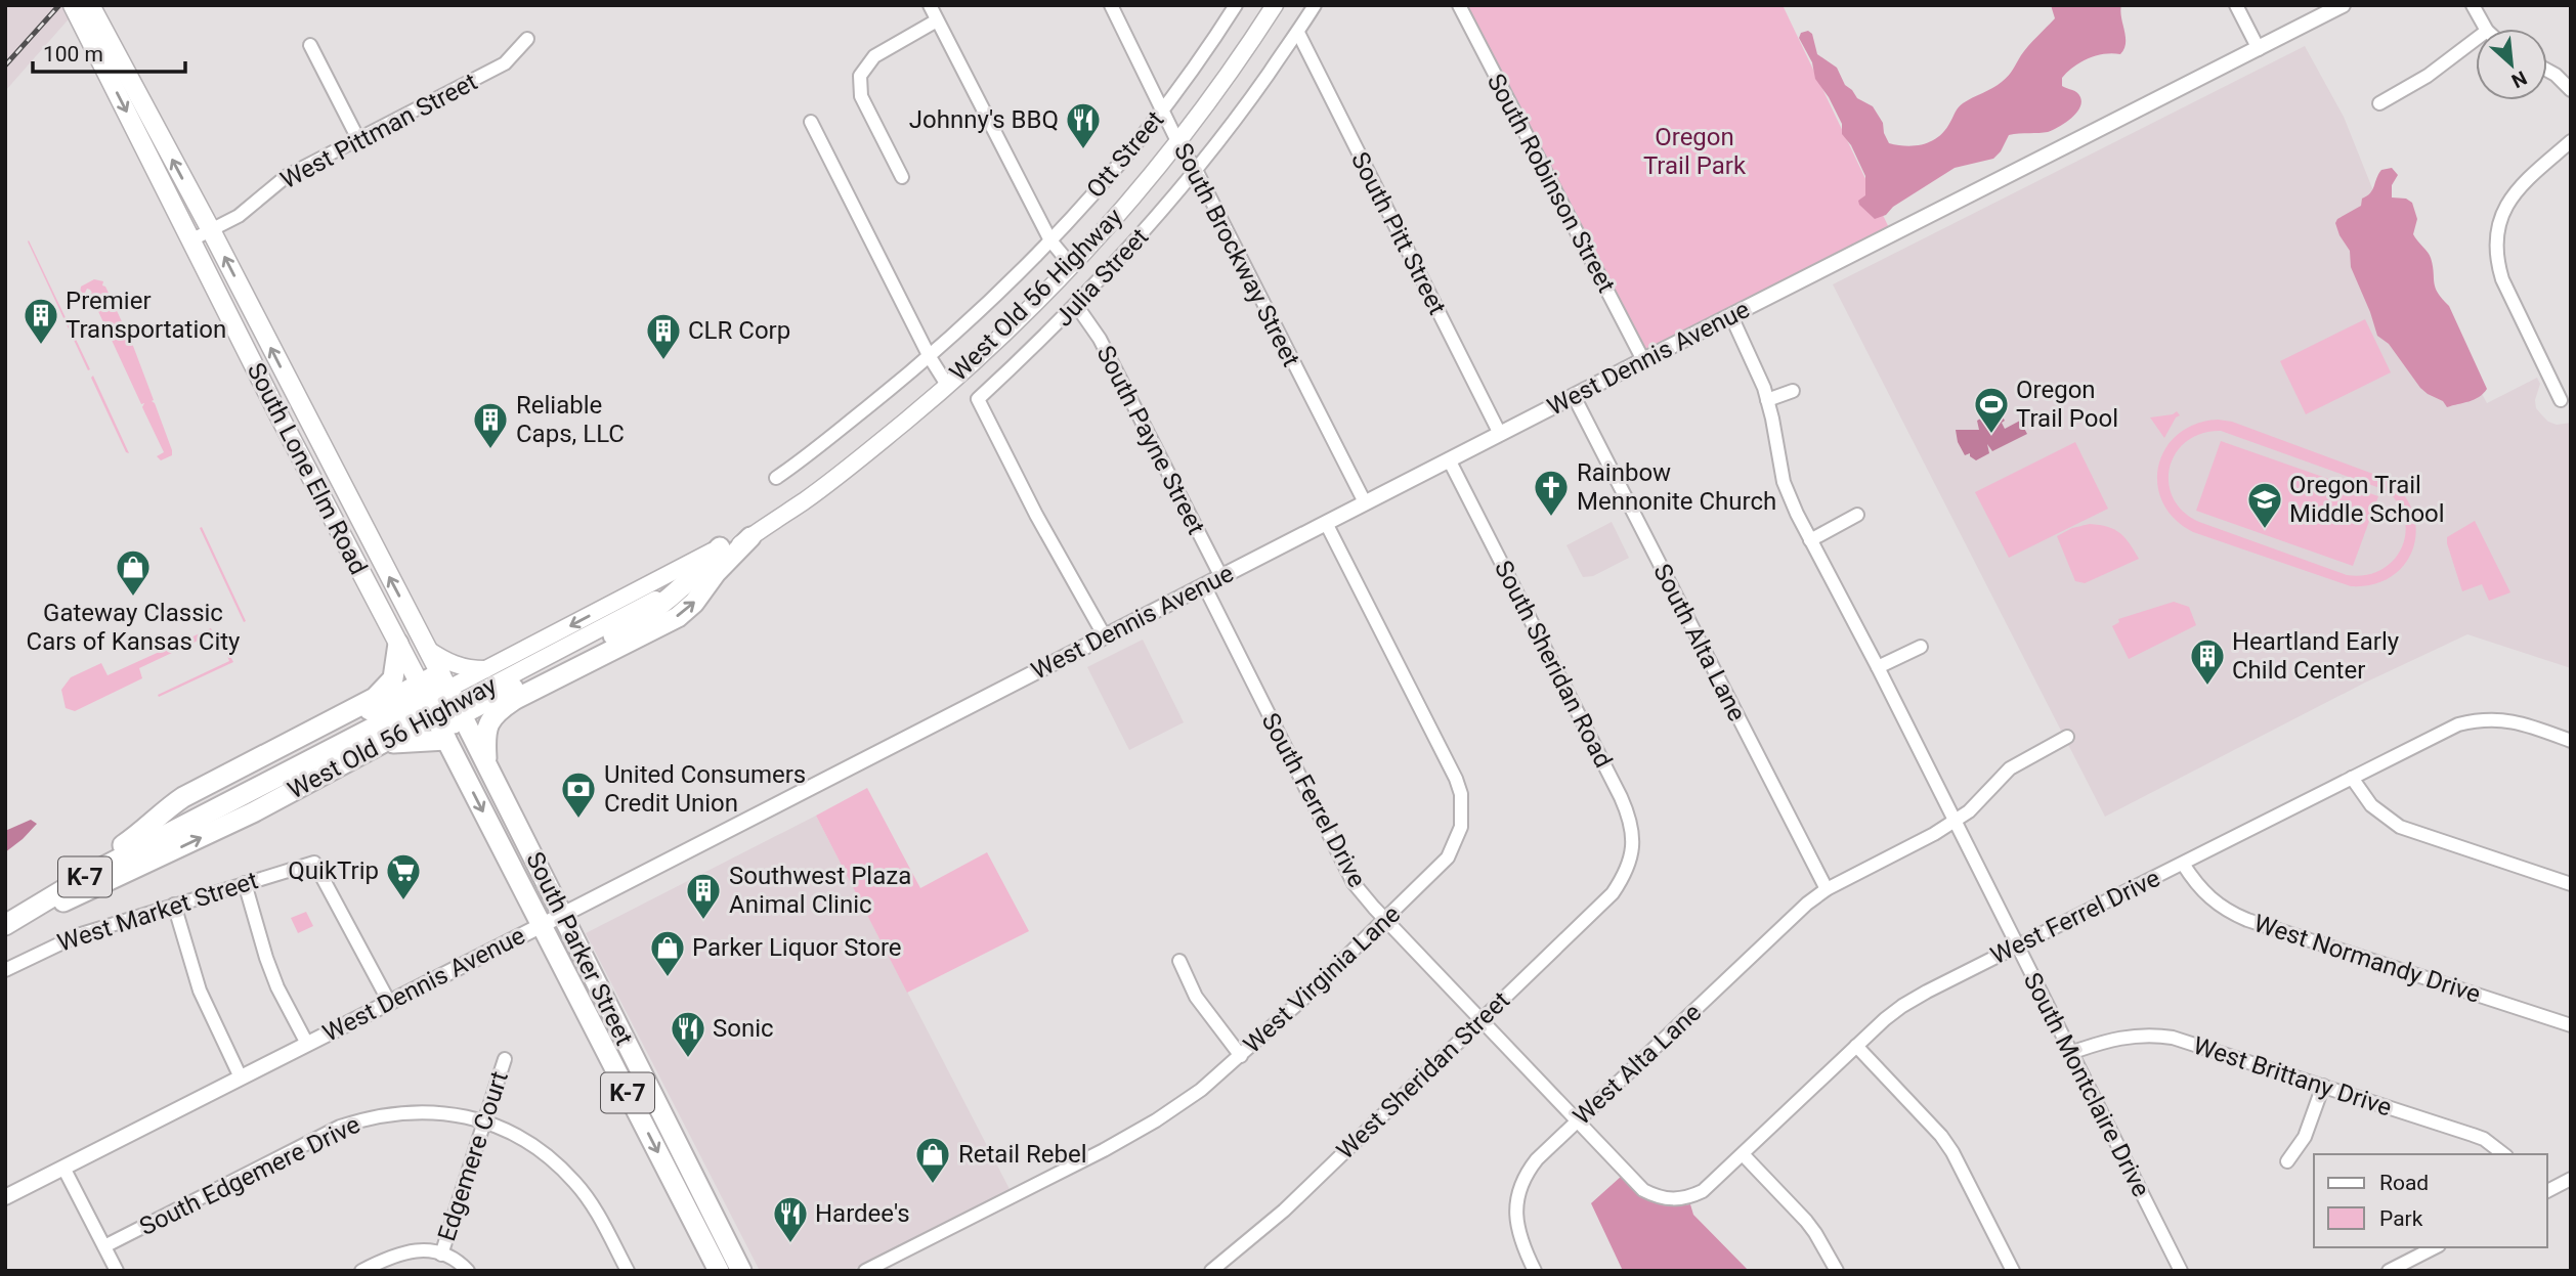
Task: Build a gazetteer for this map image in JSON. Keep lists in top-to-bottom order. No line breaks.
{"streets":{"highway":["West Old 56 Highway","K-7","South Parker Street"],"main road":["South Lone Elm Road"],"street":["West Pittman Street","Ott Street","South Robinson Street","South Pitt Street","South Brockway Street","Julia Street","West Dennis Avenue","South Payne Street","South Alta Lane","South Sheridan Road","South Ferrel Drive","West Market Street","West Ferrel Drive","West Normandy Drive","West Virginia Lane","West Alta Lane","West Sheridan Street","West Brittany Drive","South Montclaire Drive","Edgemere Court","South Edgemere Drive"]},"crossings":[["West Pittman Street","South Lone Elm Road"],["Ott Street","South Brockway Street"],["South Robinson Street","West Dennis Avenue"],["South Pitt Street","Julia Street"],["South Pitt Street","West Dennis Avenue"],["South Brockway Street","Julia Street"],["South Brockway Street","West Old 56 Highway"],["South Brockway Street","West Dennis Avenue"],["Julia Street","West Dennis Avenue"],["Julia Street","South Payne Street"],["West Old 56 Highway","South Lone Elm Road"],["West Old 56 Highway","K-7"],["West Old 56 Highway","South Parker Street"],["West Dennis Avenue","South Payne Street"],["West Dennis Avenue","South Alta Lane"],["West Dennis Avenue","South Sheridan Road"],["West Dennis Avenue","South Ferrel Drive"],["West Dennis Avenue","West Market Street"],["West Dennis Avenue","South Parker Street"],["West Dennis Avenue","West Virginia Lane"],["West Dennis Avenue","South Montclaire Drive"],["South Lone Elm Road","South Parker Street"],["South Alta Lane","West Alta Lane"],["South Sheridan Road","West Sheridan Street"],["South Ferrel Drive","West Ferrel Drive"],["South Ferrel Drive","West Virginia Lane"],["South Ferrel Drive","West Alta Lane"],["South Ferrel Drive","West Sheridan Street"],["K-7","South Parker Street"],["West Ferrel Drive","West Normandy Drive"],["West Ferrel Drive","South Montclaire Drive"],["West Brittany Drive","South Montclaire Drive"],["Edgemere Court","South Edgemere Drive"]],"parks":["Oregon Trail Park"],"places":{"restaurant":["Johnny's BBQ","Sonic","Hardee's"],"building":["Premier Transportation","CLR Corp","Reliable Caps, LLC","Heartland Early Child Center","Southwest Plaza Animal Clinic"],"sports":["Oregon Trail Pool"],"church":["Rainbow Mennonite Church"],"school or university":["Oregon Trail Middle School"],"shop":["Gateway Classic Cars of Kansas City","Parker Liquor Store","Retail Rebel"],"bank":["United Consumers Credit Union"],"supermarket":["QuikTrip"]},"legend":["Road","Park"],"scale_bar":"100 m","north":"bottom right"}
